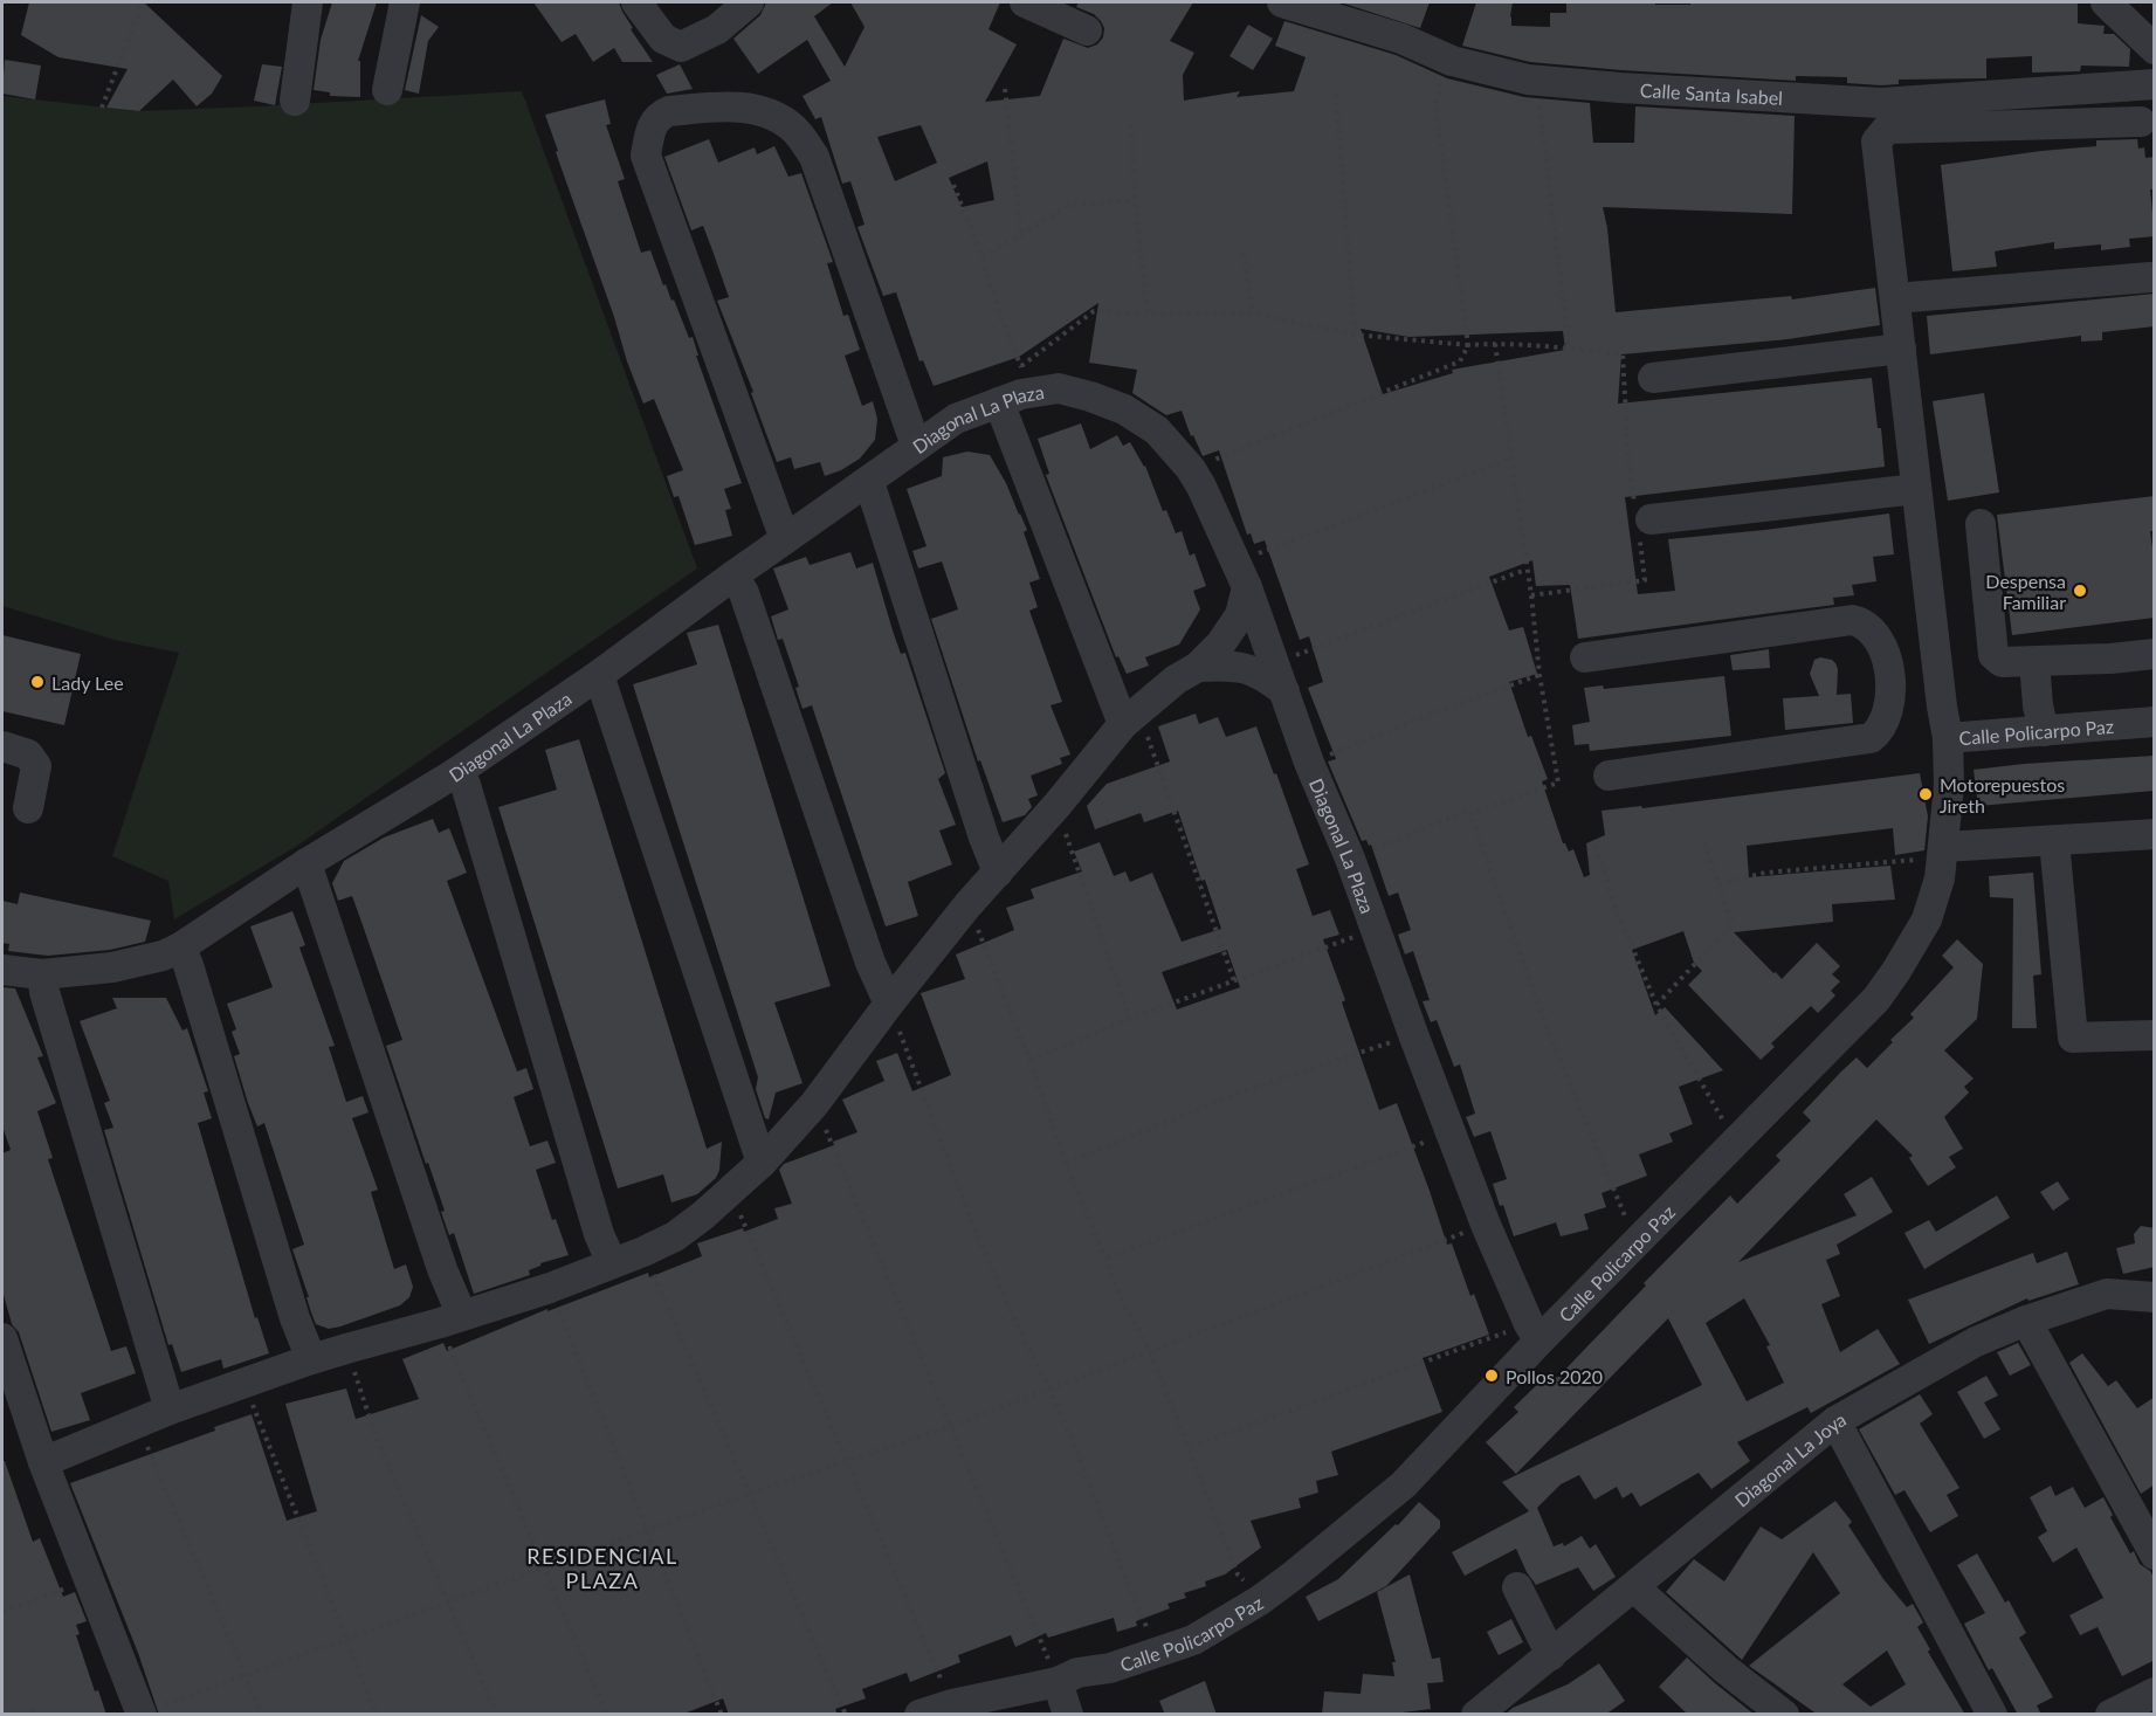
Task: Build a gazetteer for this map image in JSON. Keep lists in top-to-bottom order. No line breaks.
{"streets":{"street":["Calle Santa Isabel","Diagonal La Plaza","Calle Policarpo Paz","Diagonal La Joya"]},"crossings":[["Diagonal La Plaza","Calle Policarpo Paz"]],"districts":["RESIDENCIAL PLAZA"],"places":["Despensa Familiar","Lady Lee","Motorepuestos Jireth","Pollos 2020"]}
